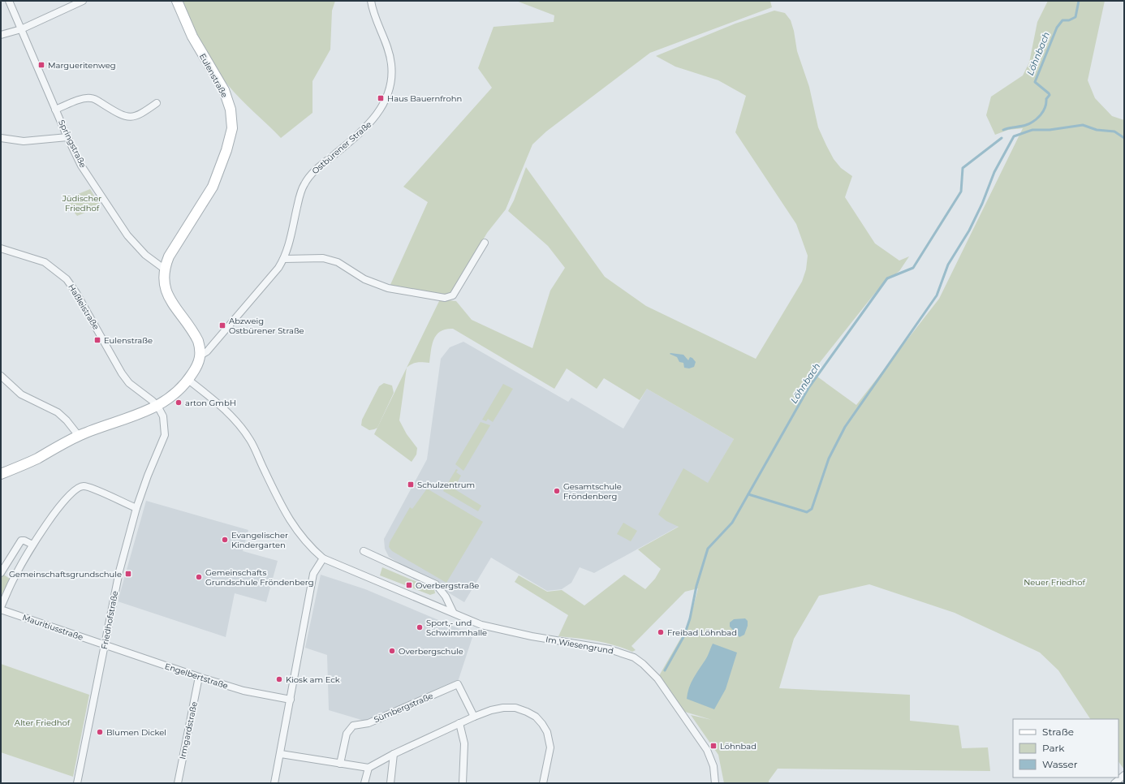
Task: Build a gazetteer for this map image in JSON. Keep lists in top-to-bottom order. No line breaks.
{"streets":{"main road":["Eulenstraße"],"street":["Springstraße","Ostbürener Straße","Haßleistraße","Friedhofstraße","Mauritiusstraße","Im Wiesengrund","Engelbertstraße","Sümbergstraße","Irmgardstraße"]},"crossings":[["Eulenstraße","Springstraße"],["Eulenstraße","Ostbürener Straße"],["Haßleistraße","Friedhofstraße"],["Friedhofstraße","Mauritiusstraße"],["Friedhofstraße","Engelbertstraße"],["Mauritiusstraße","Engelbertstraße"],["Engelbertstraße","Irmgardstraße"]],"water":["Löhnbach"],"parks":["Jüdischer Friedhof","Neuer Friedhof","Alter Friedhof"],"places":{"transit":["Margueritenweg","Haus Bauernfrohn","Abzweig Ostbürener Straße","Eulenstraße","Schulzentrum","Gemeinschaftsgrundschule","Overbergstraße","Löhnbad"],"other":["arton GmbH","Gesamtschule Fröndenberg","Evangelischer Kindergarten","Gemeinschafts Grundschule Fröndenberg","Sport,- und Schwimmhalle","Freibad Löhnbad","Overbergschule","Kiosk am Eck","Blumen Dickel"]},"legend":["Straße","Park","Wasser"]}
